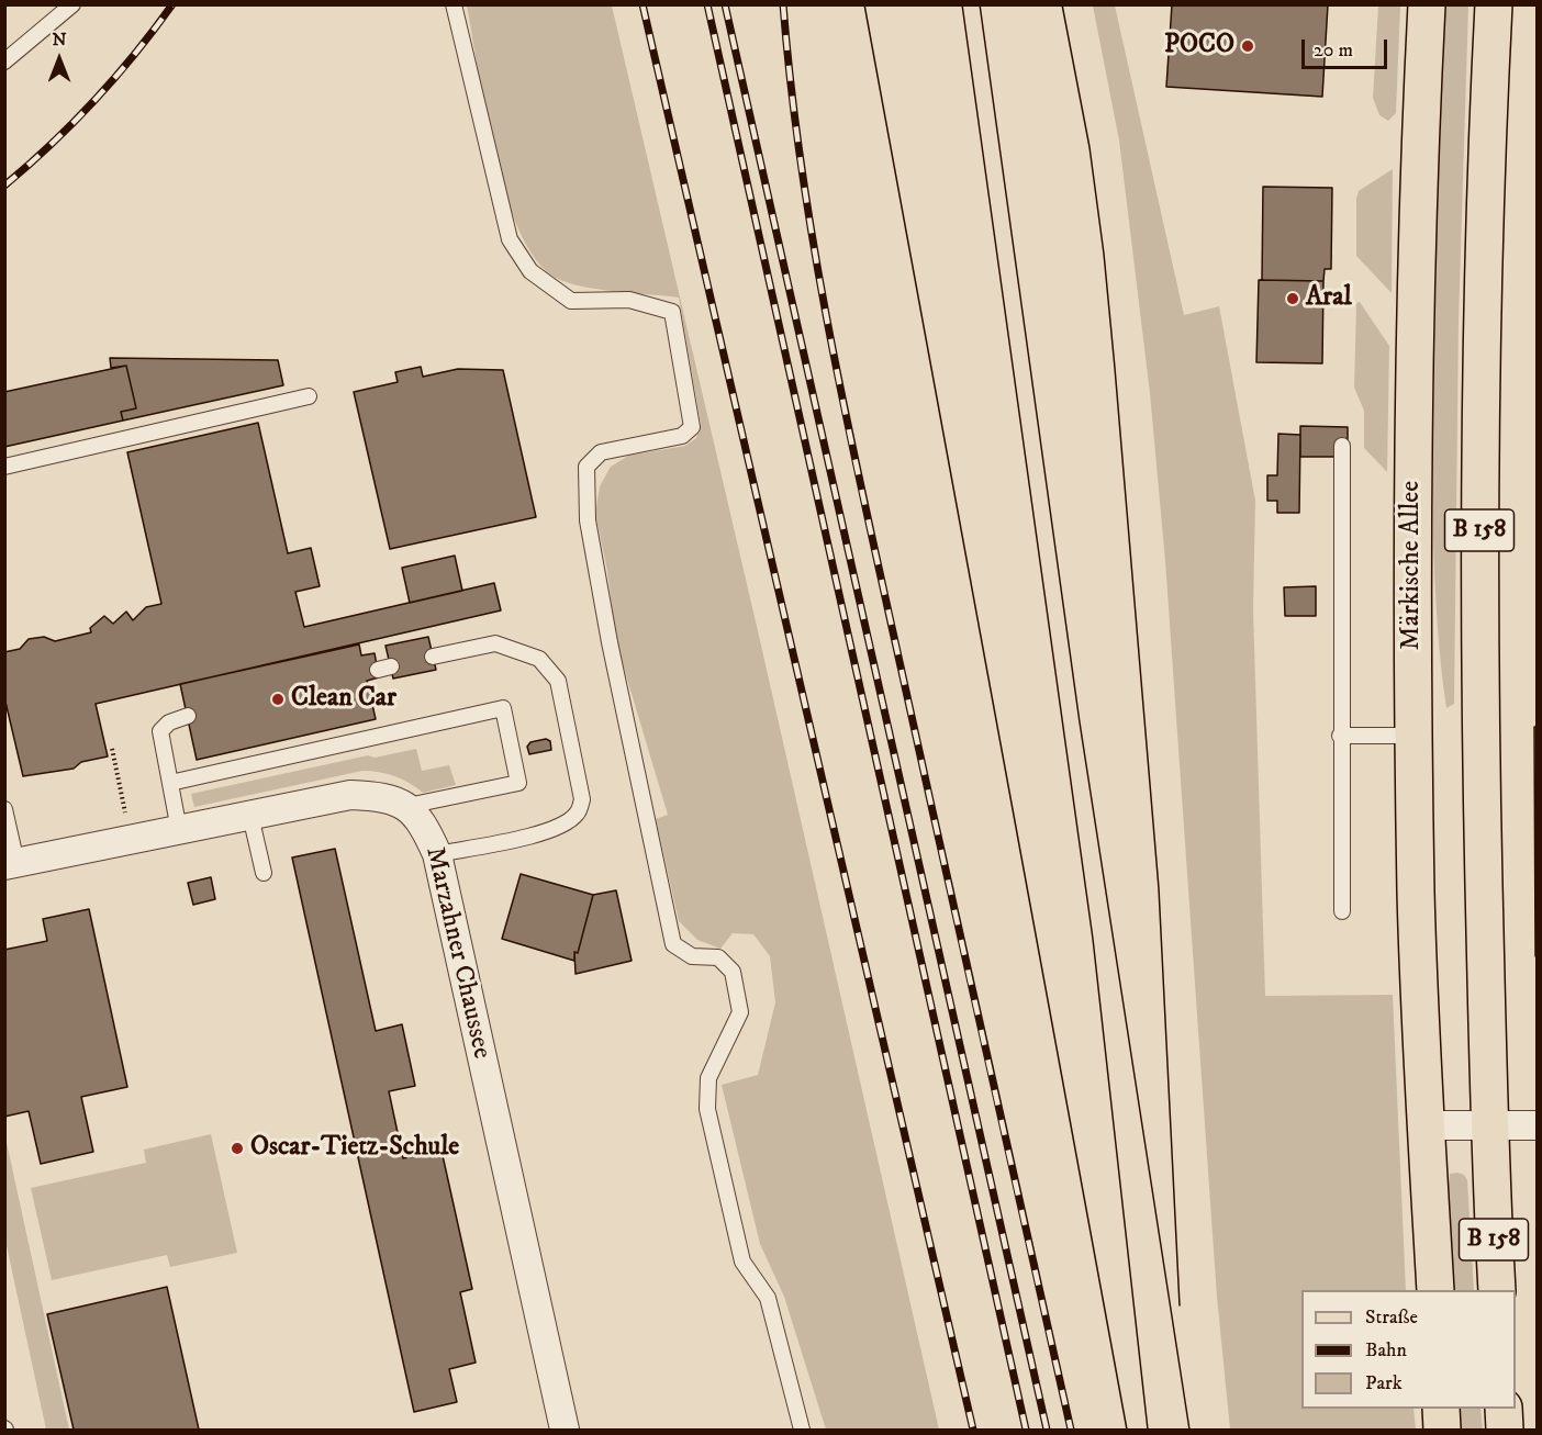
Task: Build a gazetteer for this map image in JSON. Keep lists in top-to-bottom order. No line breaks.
{"streets":{"main road":["B 158","Märkische Allee"],"street":["Marzahner Chaussee"]},"places":["POCO","Aral","Clean Car","Oscar-Tietz-Schule"],"legend":["Straße","Bahn","Park"],"scale_bar":"20 m","north":"top"}
